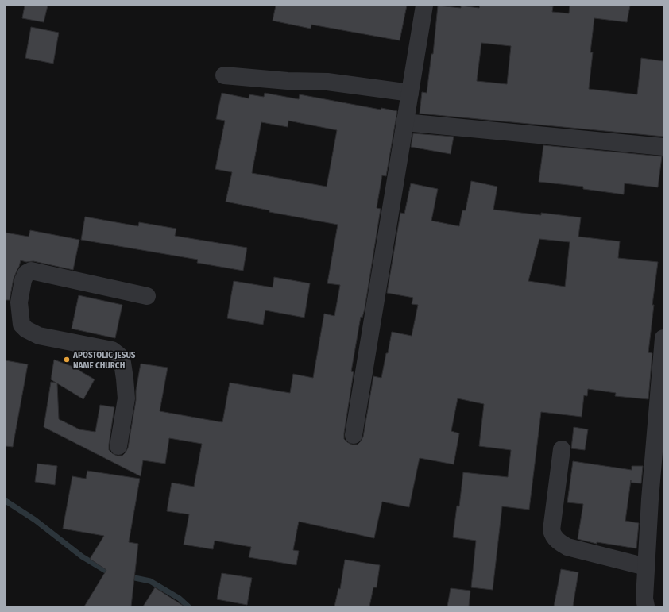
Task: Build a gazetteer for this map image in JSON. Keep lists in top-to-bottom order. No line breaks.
{"places":["APOSTOLIC JESUS NAME CHURCH"]}
